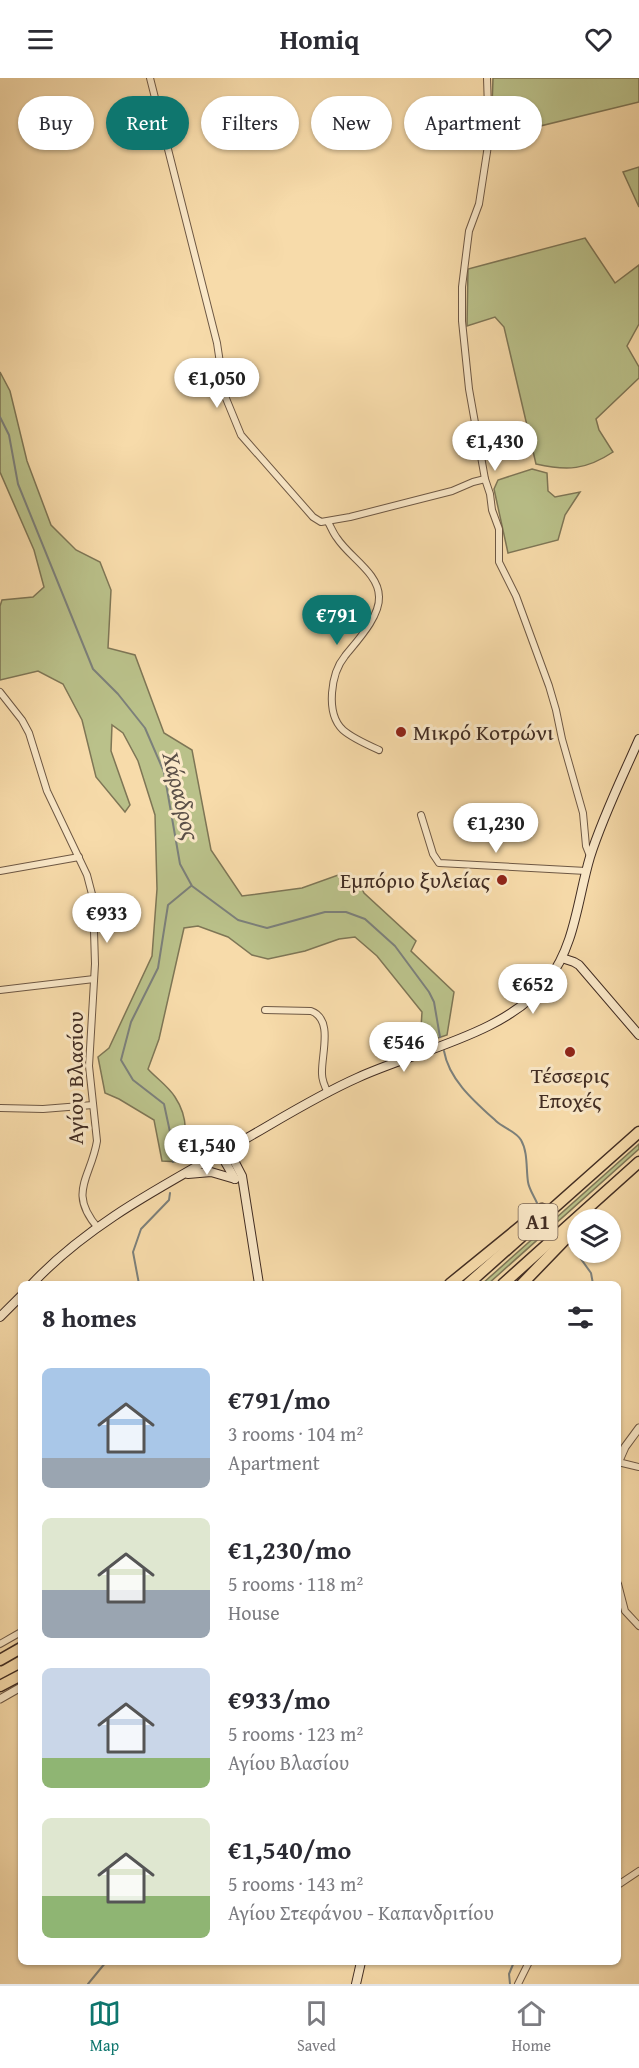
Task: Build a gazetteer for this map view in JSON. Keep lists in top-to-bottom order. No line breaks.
{"streets":{"highway":["Α1"],"street":["Αγίου Βλασίου"]},"water":["Χάραδρος"],"places":["Μικρό Κοτρώνι","Εμπόριο ξυλείας","Τέσσερις Εποχές"],"page":{"header":"Homiq","chip":["Buy","Rent","Filters","New","Apartment"],"price":["€1,050","€1,430","€791","€1,230","€933","€652","€546","€1,540"],"heading":"8 homes","list":[{"name":"€791/mo","note":"3 rooms · 104 m² · Apartment"},{"name":"€1,230/mo","note":"5 rooms · 118 m² · House"},{"name":"€933/mo","note":"5 rooms · 123 m² · Αγίου Βλασίου"},{"name":"€1,540/mo","note":"5 rooms · 143 m² · Αγίου Στεφάνου - Καπανδριτίου"}],"tabs":["Map","Saved","Home"]}}
